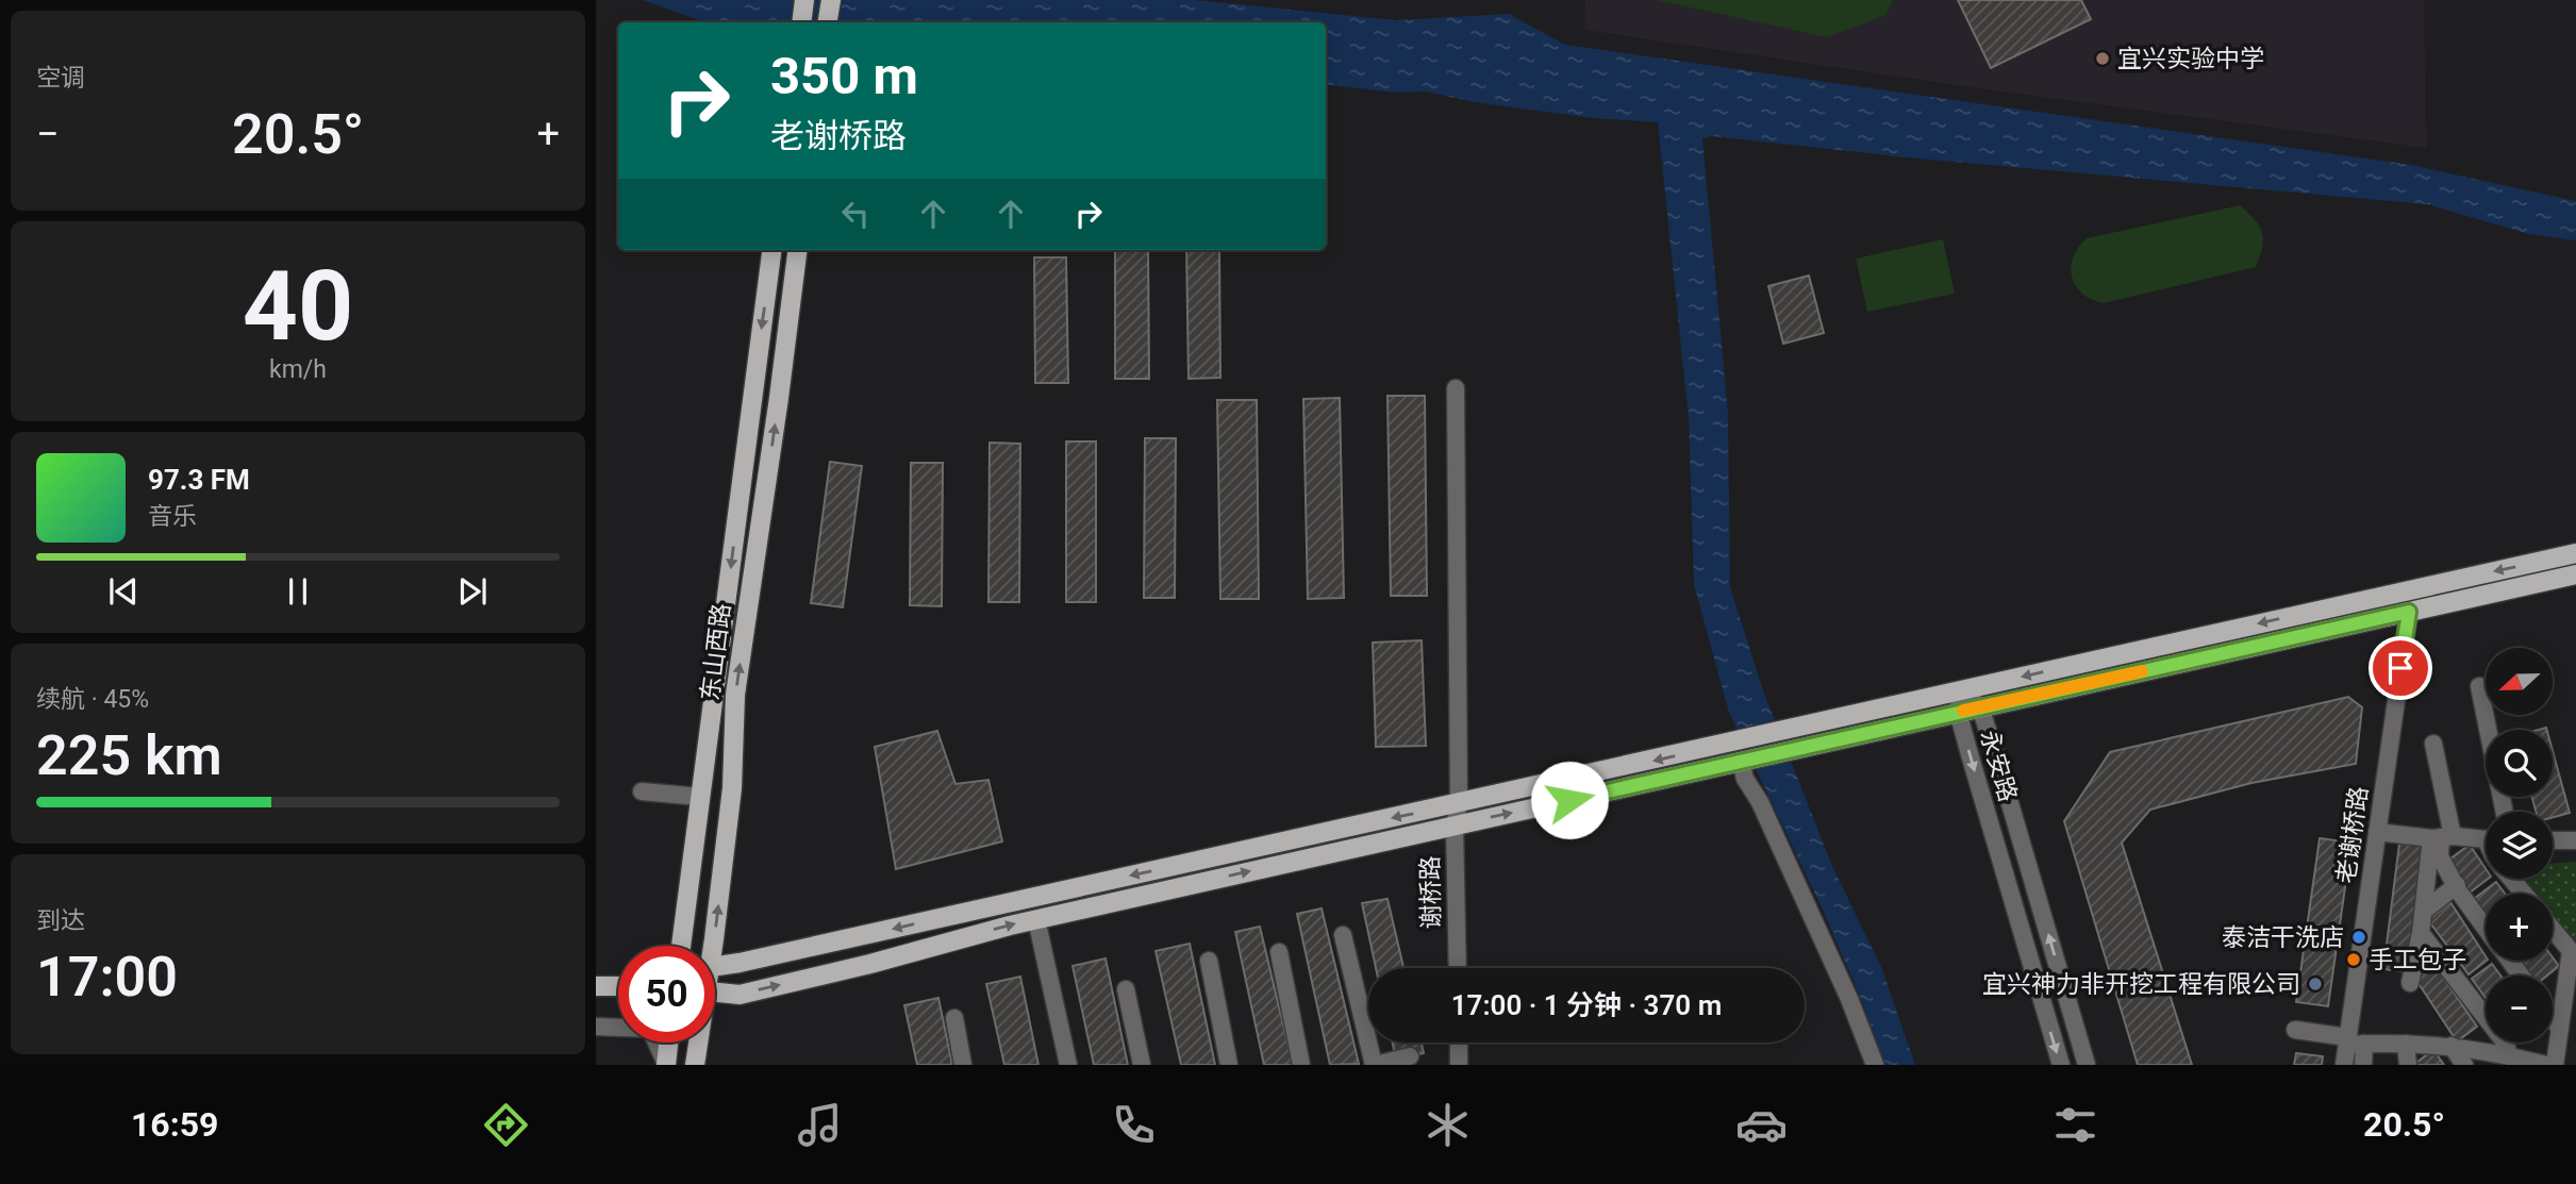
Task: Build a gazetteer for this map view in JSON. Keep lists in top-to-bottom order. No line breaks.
{"streets":{"main road":["东山西路"],"street":["永安路","老谢桥路","谢桥路"]},"places":["宜兴实验中学","泰洁干洗店","手工包子","宜兴神力非开挖工程有限公司"],"north":"left","page":{"tile":["空调",["40","km/h"],["续航 · 45%","225 km"],["到达","17:00"]],"turn":["350 m","老谢桥路"],"heat":["−","20.5°","+"],"song":["97.3 FM","音乐"],"map_buttons":["+","−"],"limit":"50","trip":"17:00 · 1 分钟 · 370 m","tabs":["16:59","20.5°"]}}
